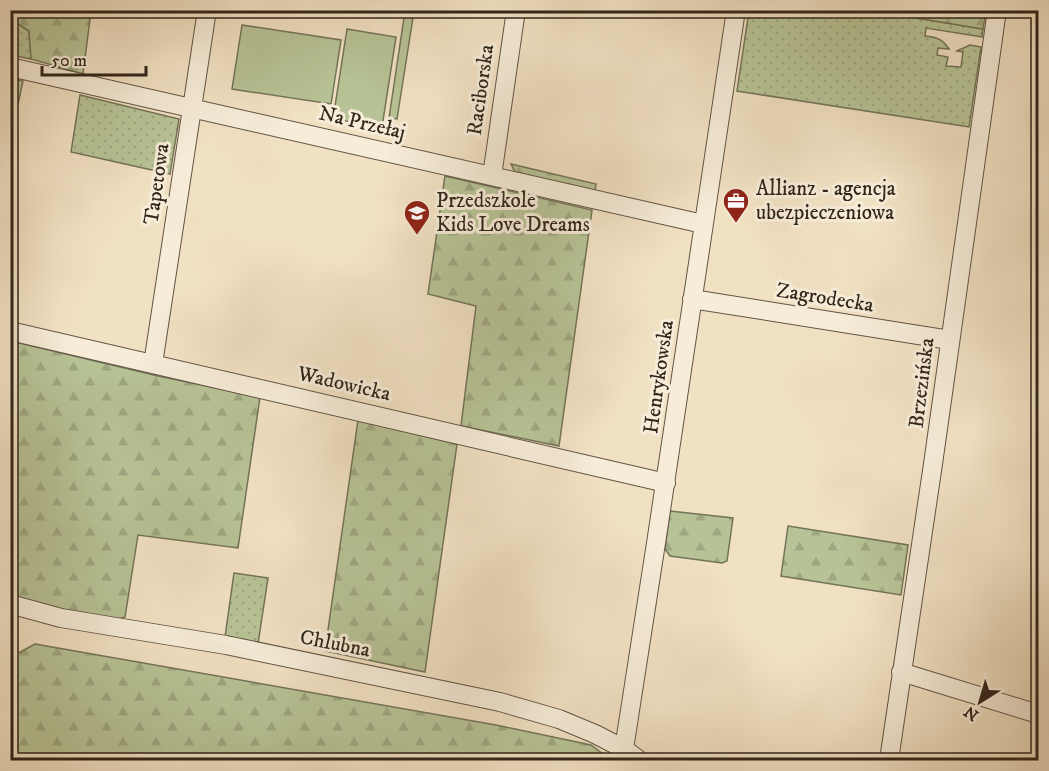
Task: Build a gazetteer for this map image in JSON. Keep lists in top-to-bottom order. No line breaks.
{"streets":{"street":["Raciborska","Na Przełaj","Tapetowa","Zagrodecka","Henrykowska","Brzezińska","Wadowicka","Chlubna"]},"crossings":[["Raciborska","Na Przełaj"],["Na Przełaj","Tapetowa"],["Na Przełaj","Henrykowska"],["Tapetowa","Wadowicka"],["Zagrodecka","Henrykowska"],["Zagrodecka","Brzezińska"],["Henrykowska","Wadowicka"],["Henrykowska","Chlubna"]],"places":{"office":["Allianz - agencja ubezpieczeniowa"],"school or university":["Przedszkole Kids Love Dreams"]},"scale_bar":"50 m","north":"bottom left"}
